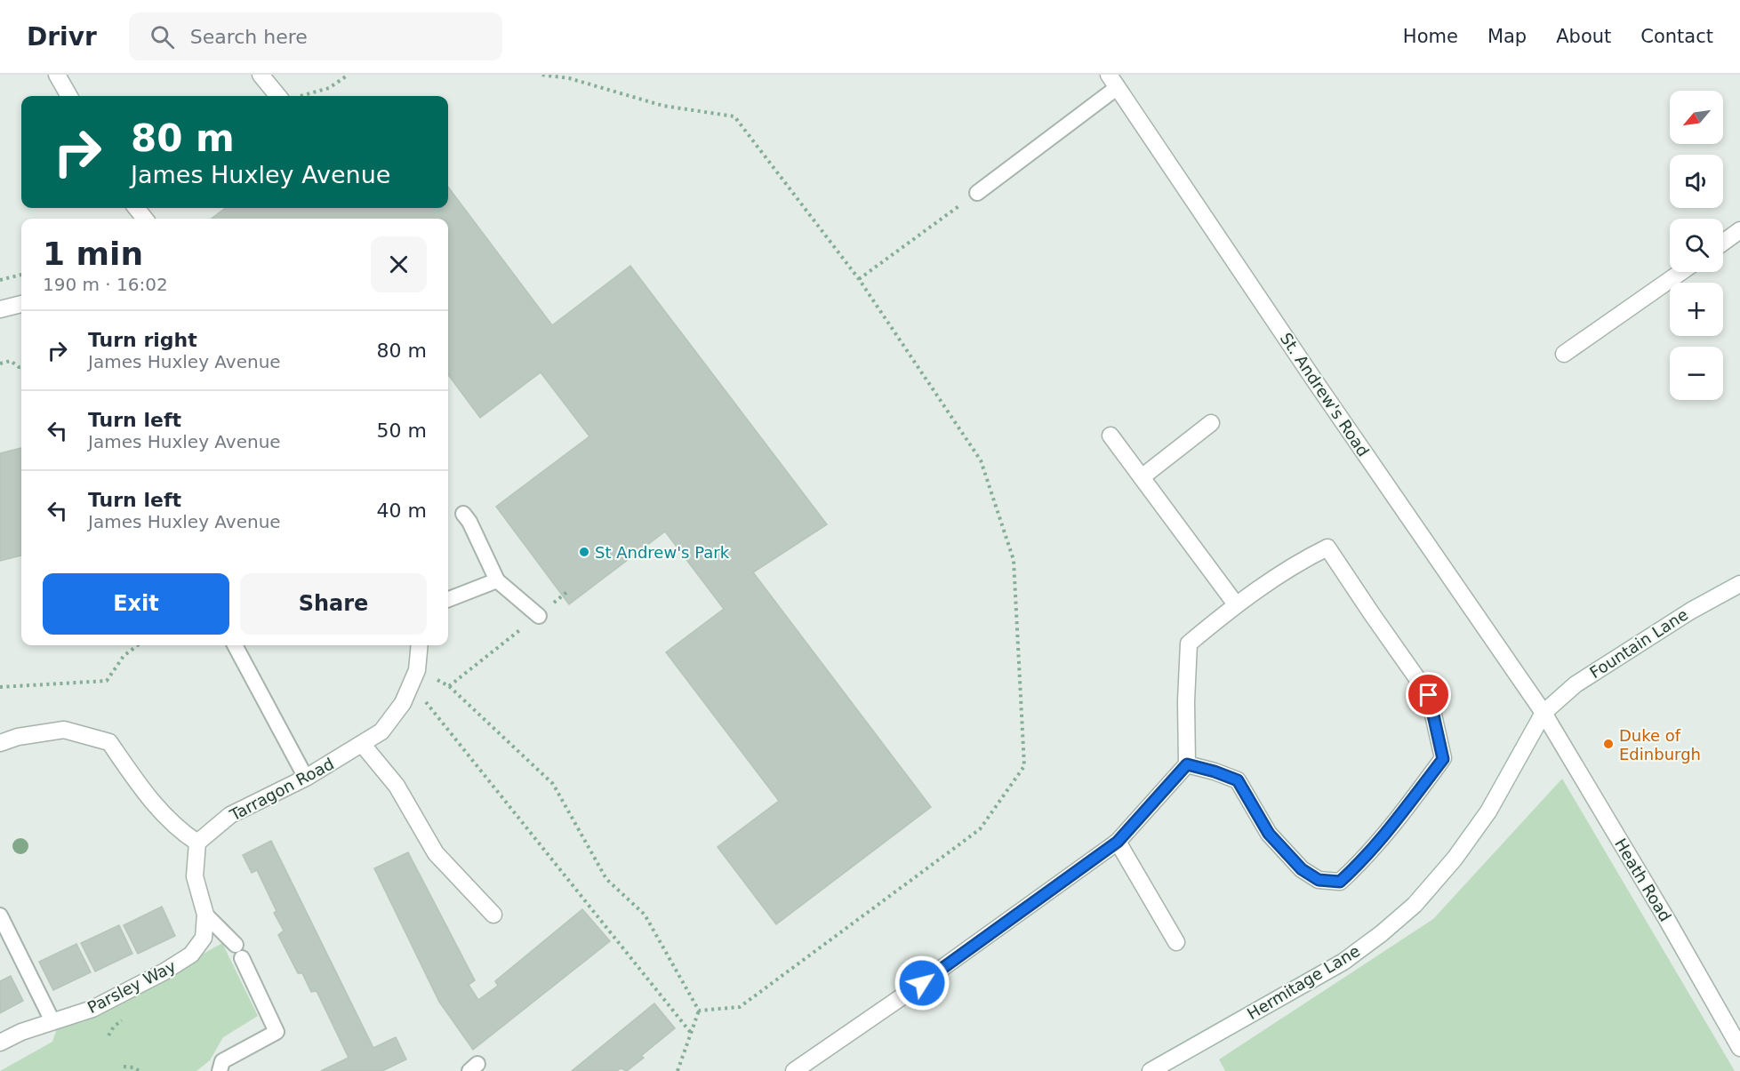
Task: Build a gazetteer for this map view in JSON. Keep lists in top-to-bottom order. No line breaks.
{"streets":{"street":["St. Andrew's Road","Fountain Lane","Tarragon Road","Heath Road","Hermitage Lane","Parsley Way"]},"crossings":[["St. Andrew's Road","Fountain Lane"],["St. Andrew's Road","Heath Road"],["St. Andrew's Road","Hermitage Lane"],["Fountain Lane","Heath Road"],["Fountain Lane","Hermitage Lane"],["Heath Road","Hermitage Lane"]],"places":["St Andrew's Park","Duke of Edinburgh"],"north":"bottom left","page":{"header":"Drivr","search":"Search here","nav":["Home","Map","About","Contact"],"map_buttons":["+","−"],"turn":["80 m","James Huxley Avenue"],"heading":["1 min","190 m · 16:02"],"list":[{"name":"Turn right","note":"James Huxley Avenue","value":"80 m"},{"name":"Turn left","note":"James Huxley Avenue","value":"50 m"},{"name":"Turn left","note":"James Huxley Avenue","value":"40 m"}],"buttons":["Exit","Share"]}}
